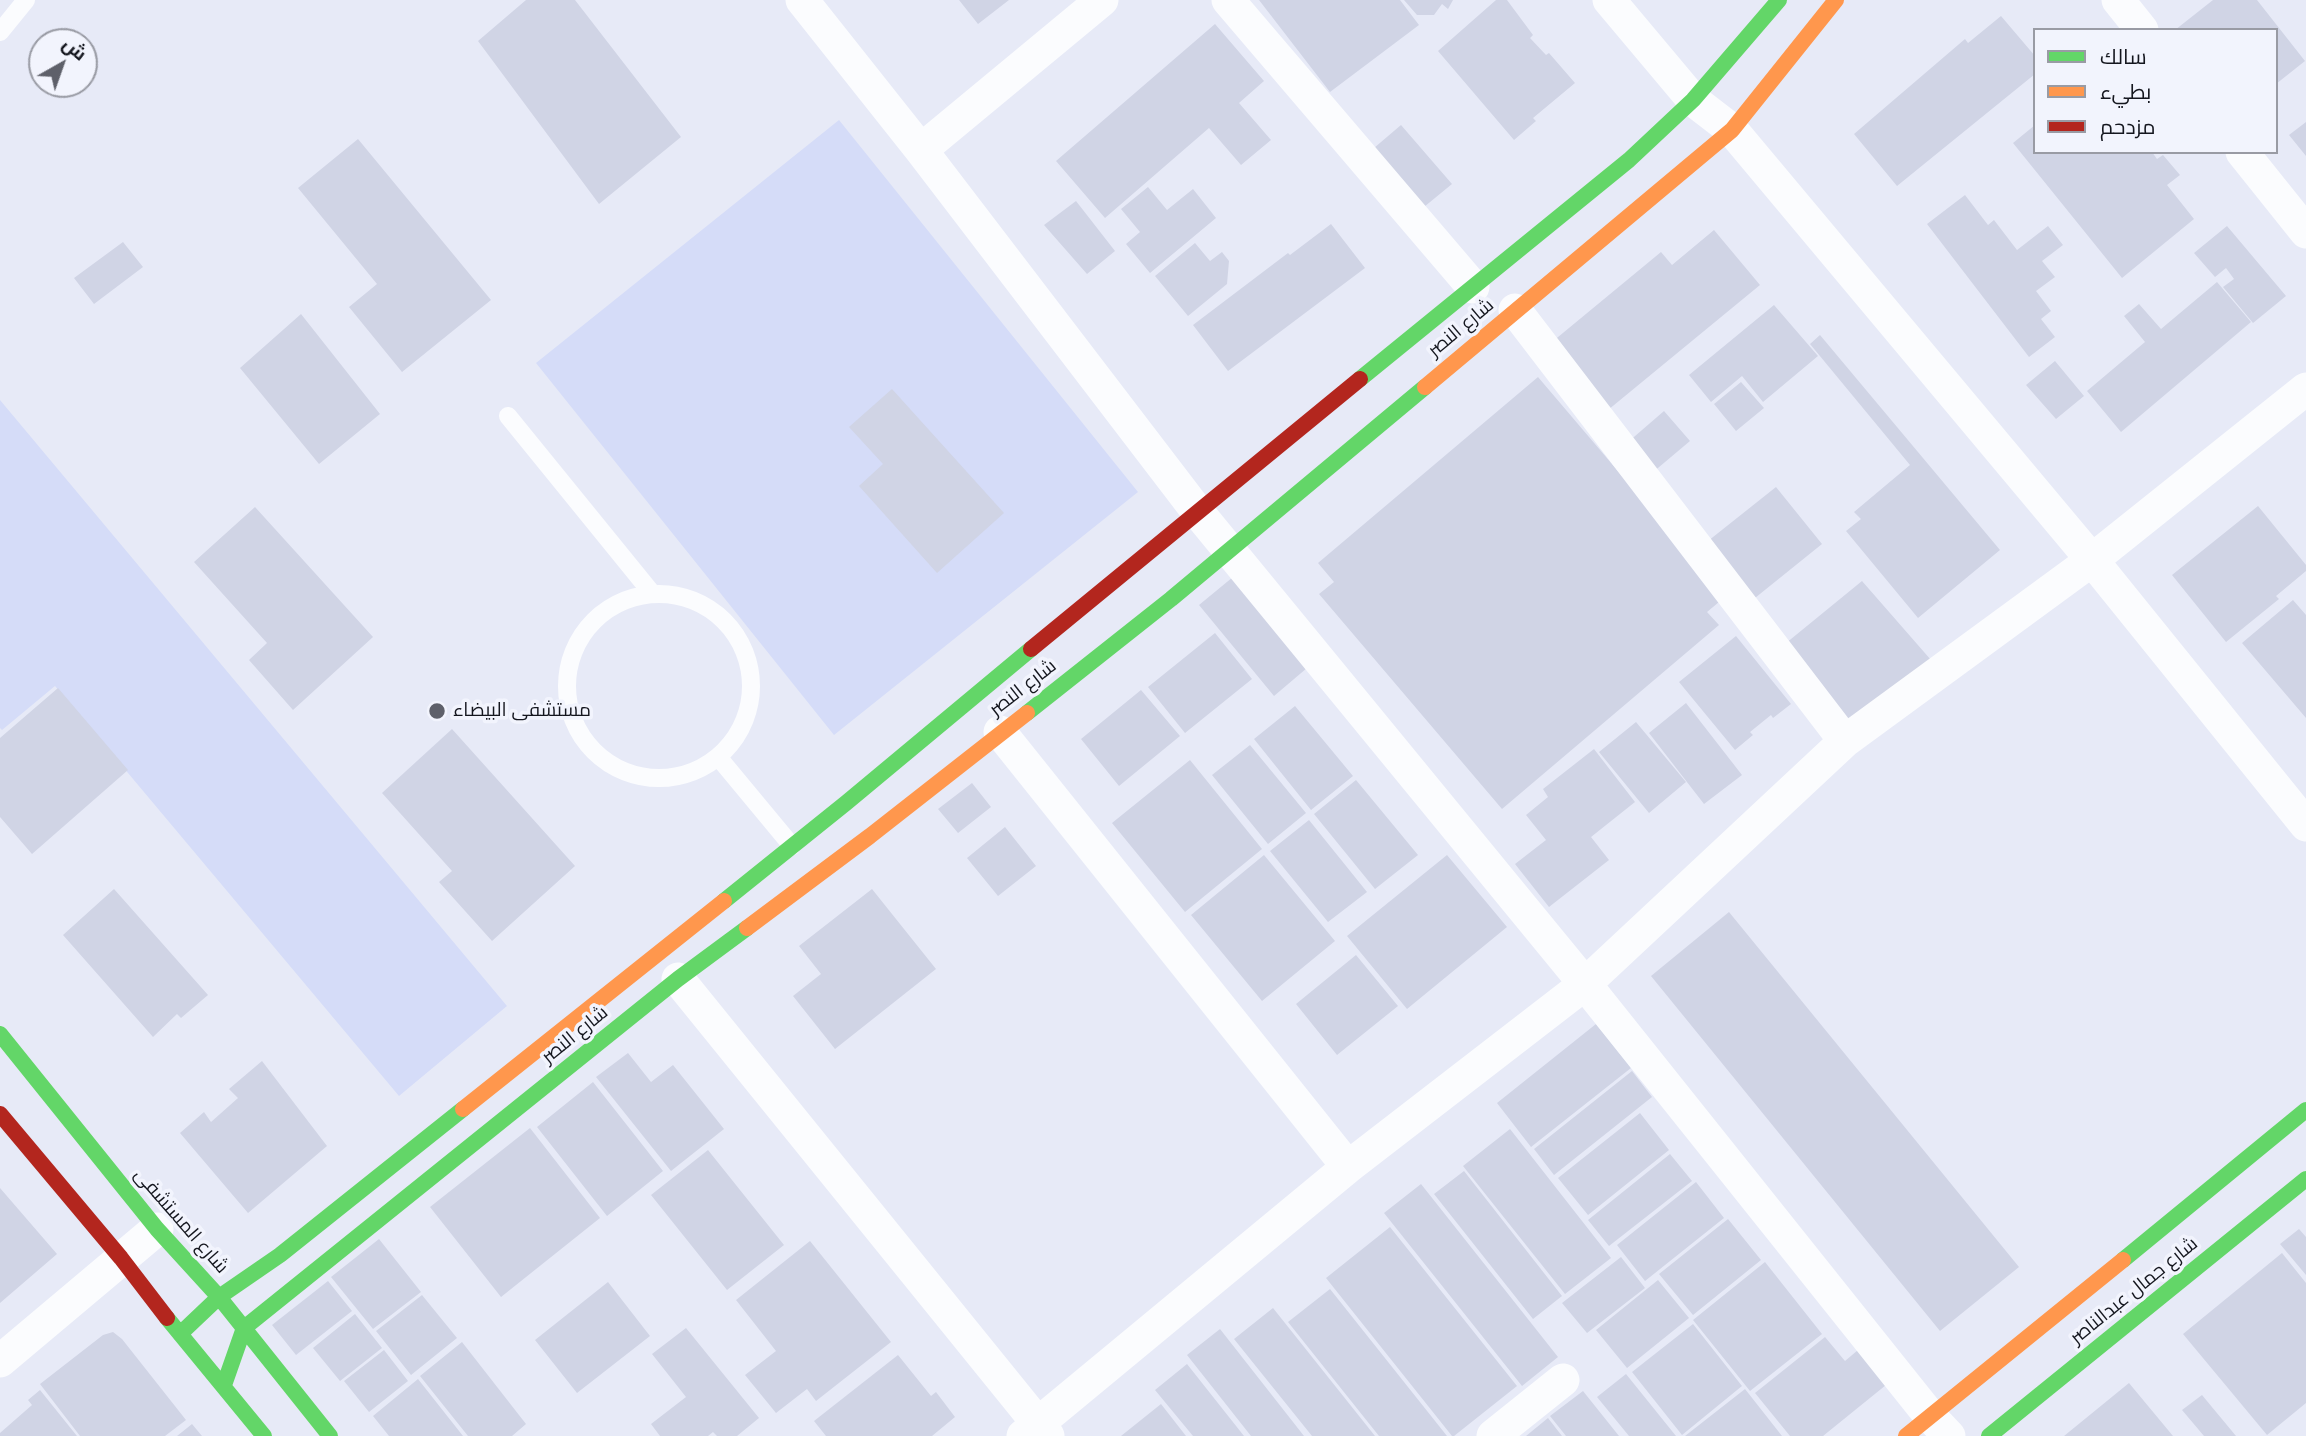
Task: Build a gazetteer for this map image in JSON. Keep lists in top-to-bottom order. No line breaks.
{"streets":{"street":["شارع النصر","شارع المستشفى","شارع جمال عبدالناصر"]},"crossings":[["شارع النصر","شارع المستشفى"]],"places":["مستشفى البيضاء"],"legend":["سالك","بطيء","مزدحم"],"north":"top right"}
